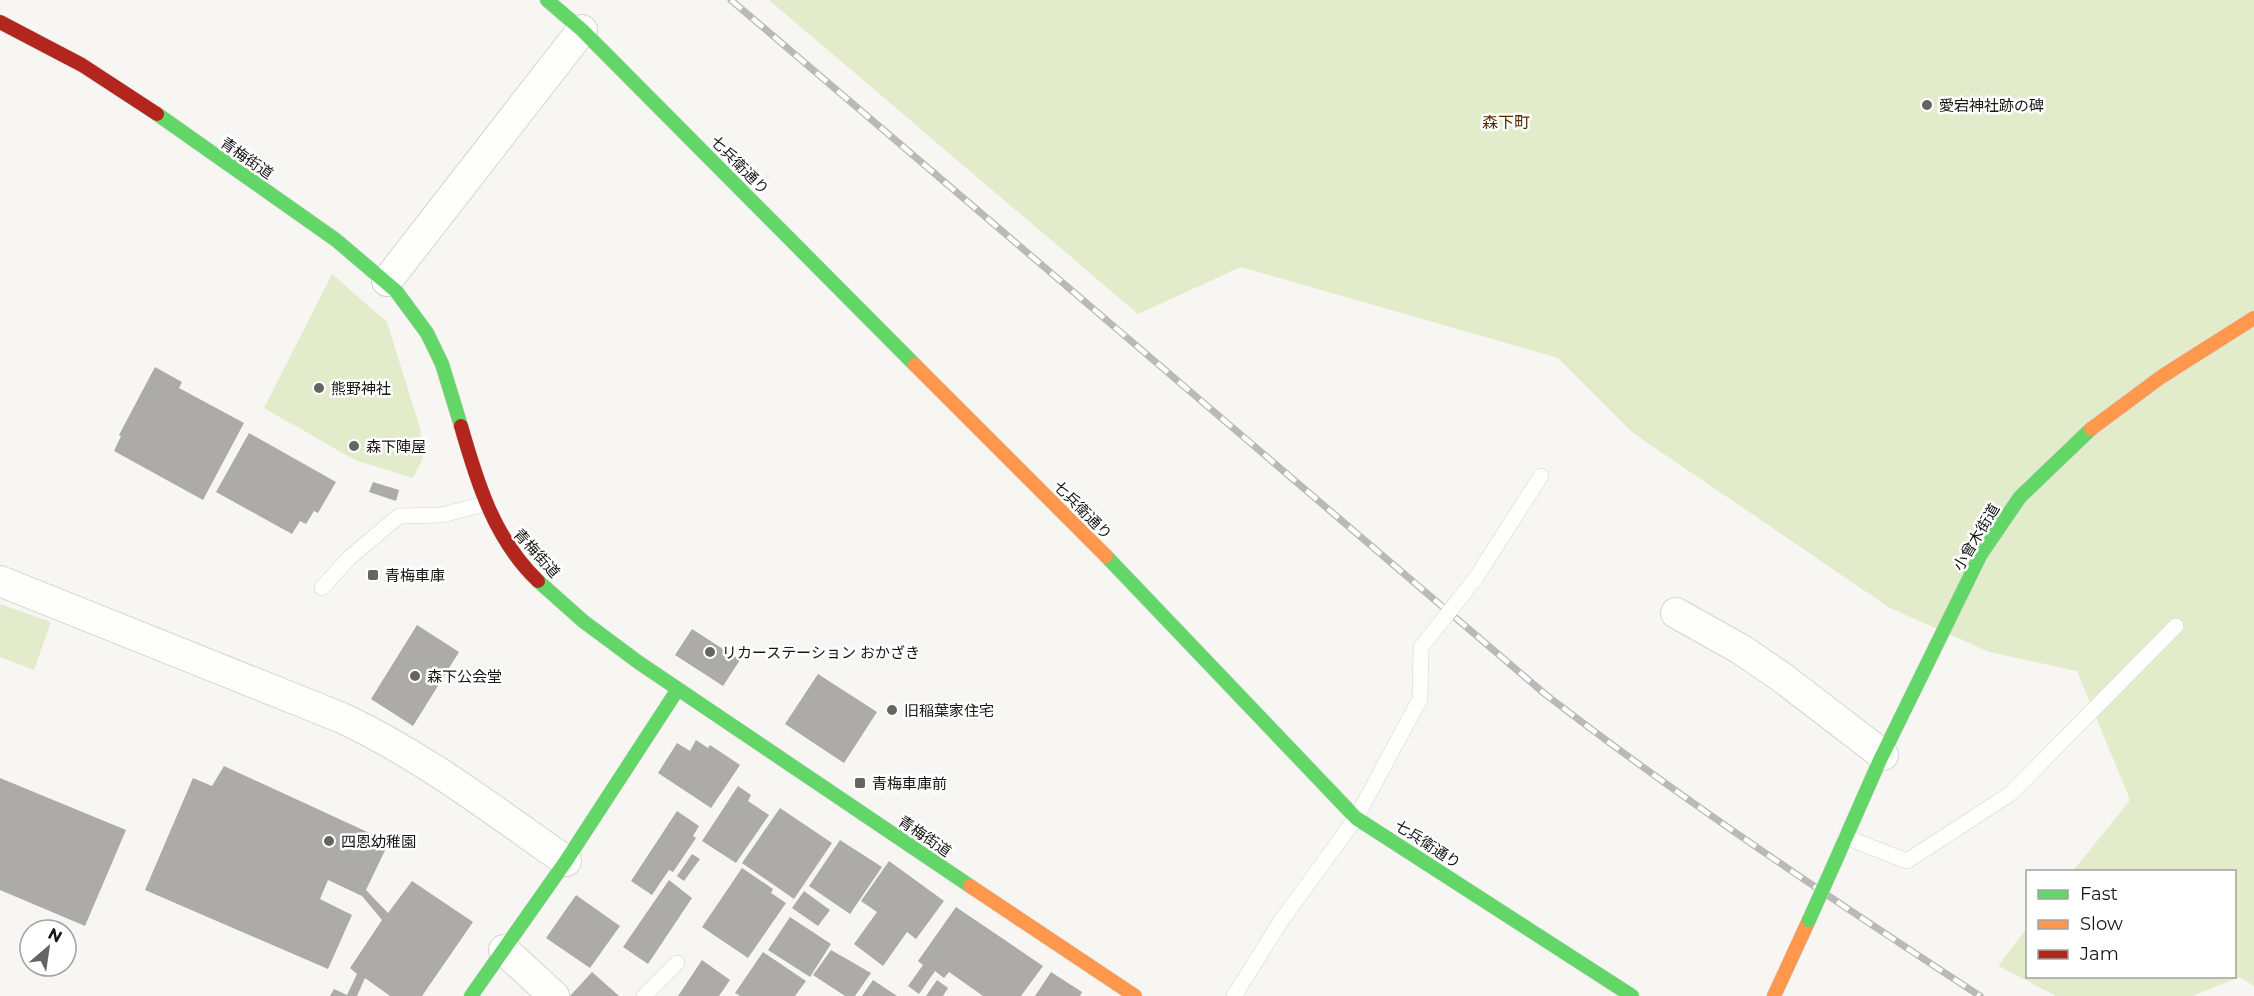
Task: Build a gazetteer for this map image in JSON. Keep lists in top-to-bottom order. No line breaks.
{"streets":{"main road":["青梅街道","七兵衛通り","小曾木街道"]},"districts":["森下町"],"places":{"other":["愛宕神社跡の碑","熊野神社","森下陣屋","リカーステーション おかざき","森下公会堂","旧稲葉家住宅","四恩幼稚園"],"transit":["青梅車庫","青梅車庫前"]},"legend":["Fast","Slow","Jam"],"north":"top right"}
